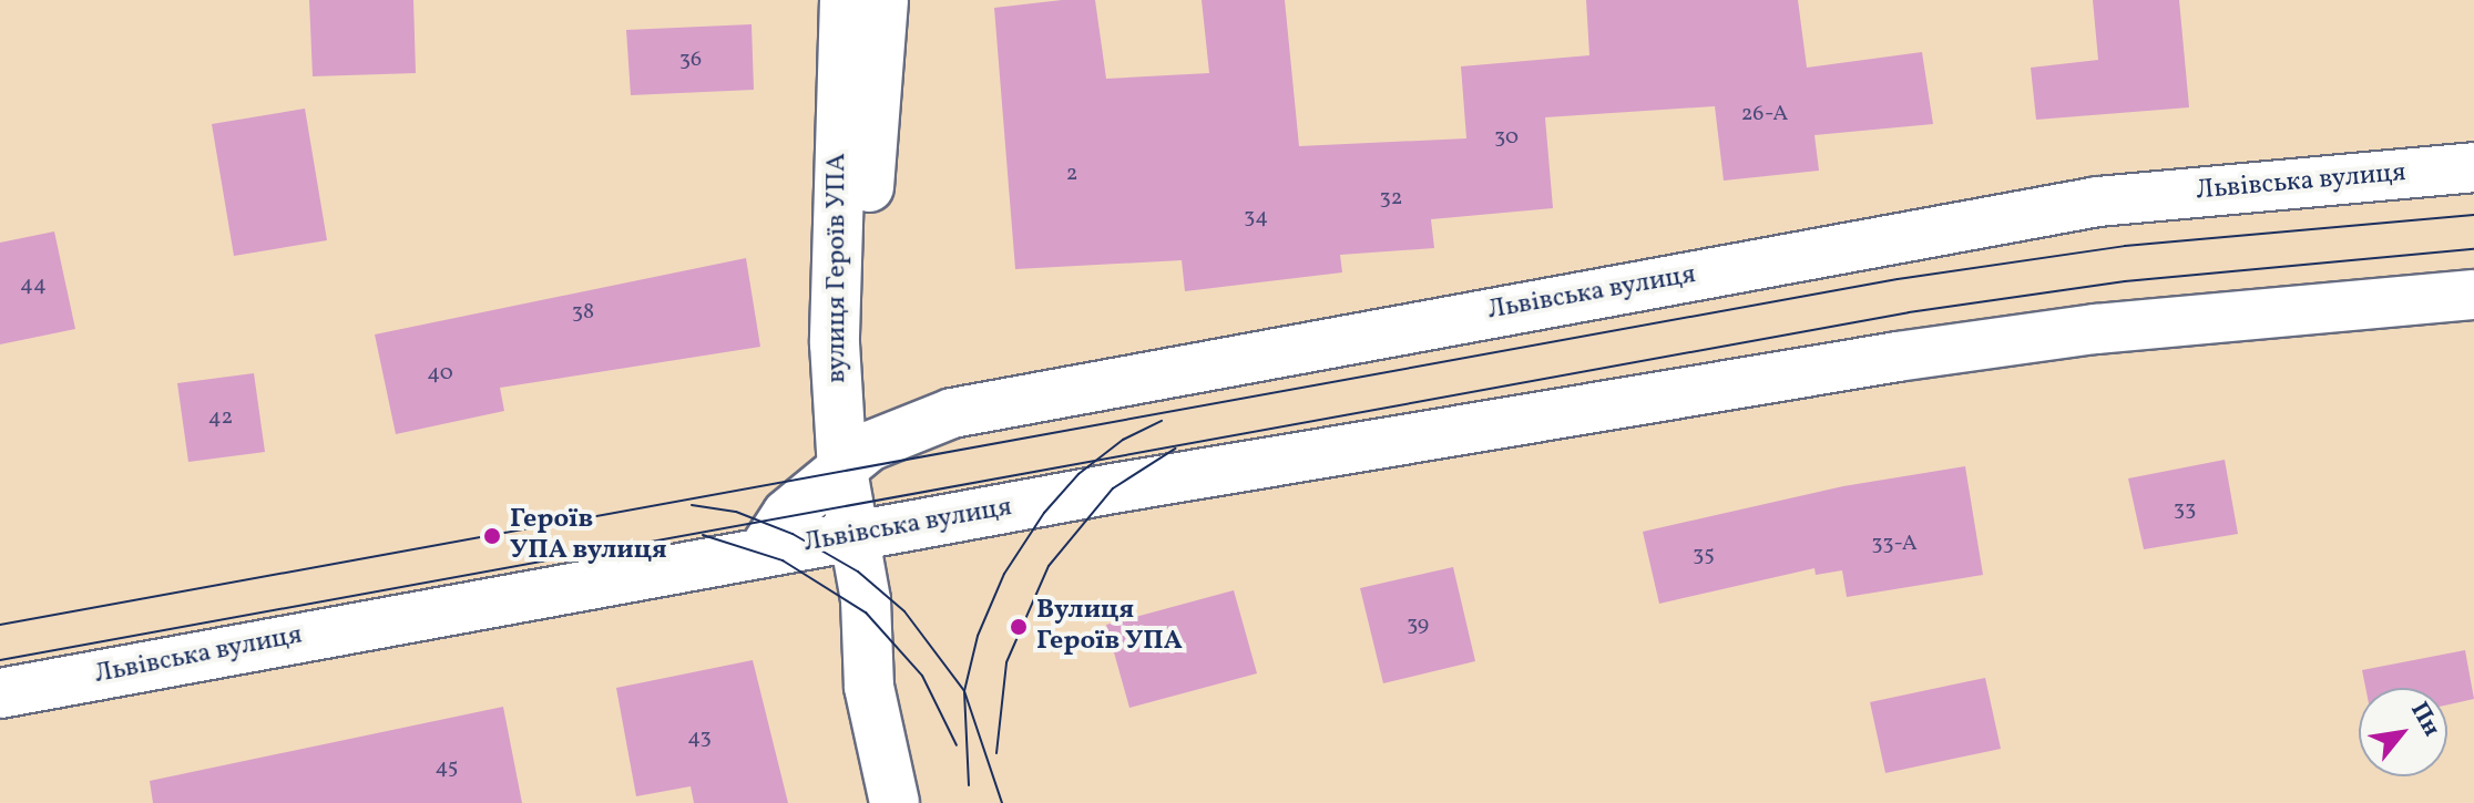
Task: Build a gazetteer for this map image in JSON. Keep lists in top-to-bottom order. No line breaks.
{"streets":{"street":["Львівська вулиця","вулиця Героїв УПА"]},"crossings":[["Львівська вулиця","вулиця Героїв УПА"]],"places":["Героїв УПА вулиця","Вулиця Героїв УПА"],"house_numbers":["36","26-А","30","2","32","34","44","38","40","42","33","33-А","35","39","43","45"],"north":"top right"}
